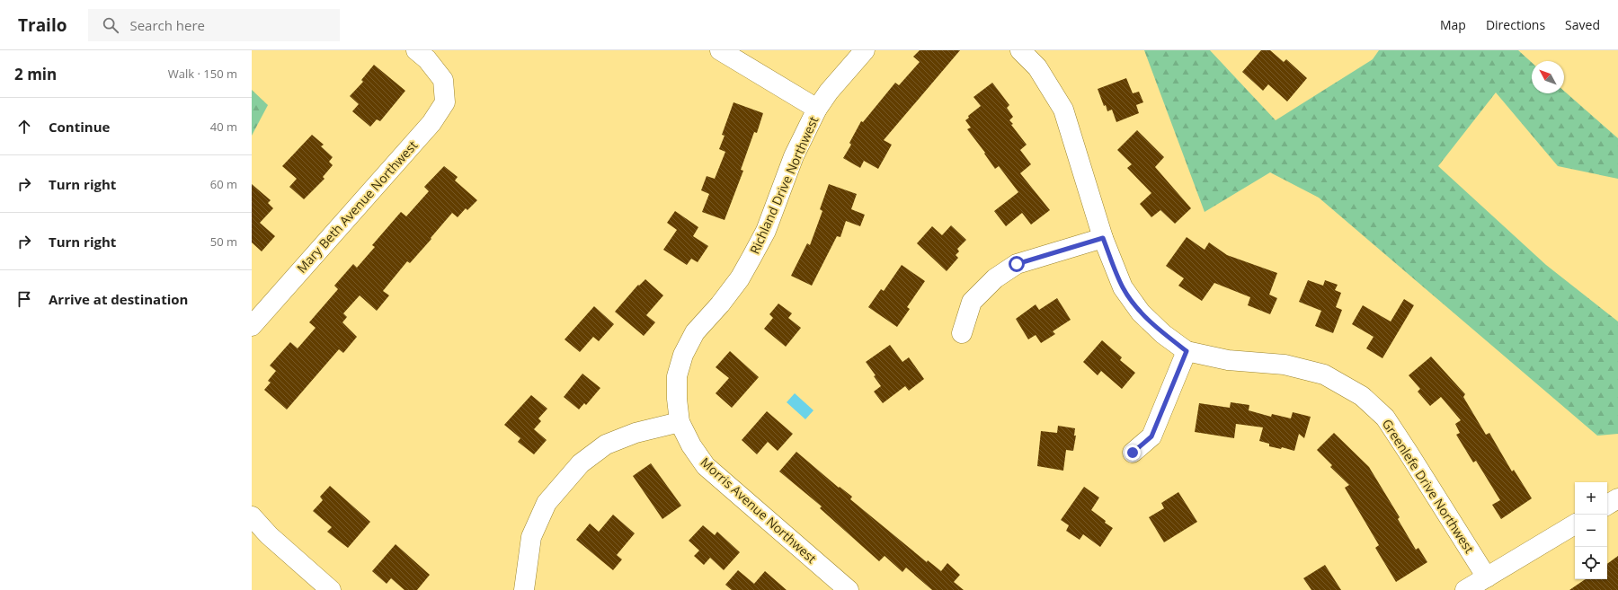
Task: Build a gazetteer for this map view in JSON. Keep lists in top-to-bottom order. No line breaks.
{"streets":{"street":["Richland Drive Northwest","Mary Beth Avenue Northwest","Greenlefe Drive Northwest","Morris Avenue Northwest"]},"crossings":[["Richland Drive Northwest","Morris Avenue Northwest"]],"north":"top left","page":{"header":"Trailo","search":"Search here","nav":["Map","Directions","Saved"],"heading":["2 min","Walk · 150 m"],"list":[["Continue","40 m"],["Turn right","60 m"],["Turn right","50 m"],"Arrive at destination"],"map_buttons":["+","−"]}}
